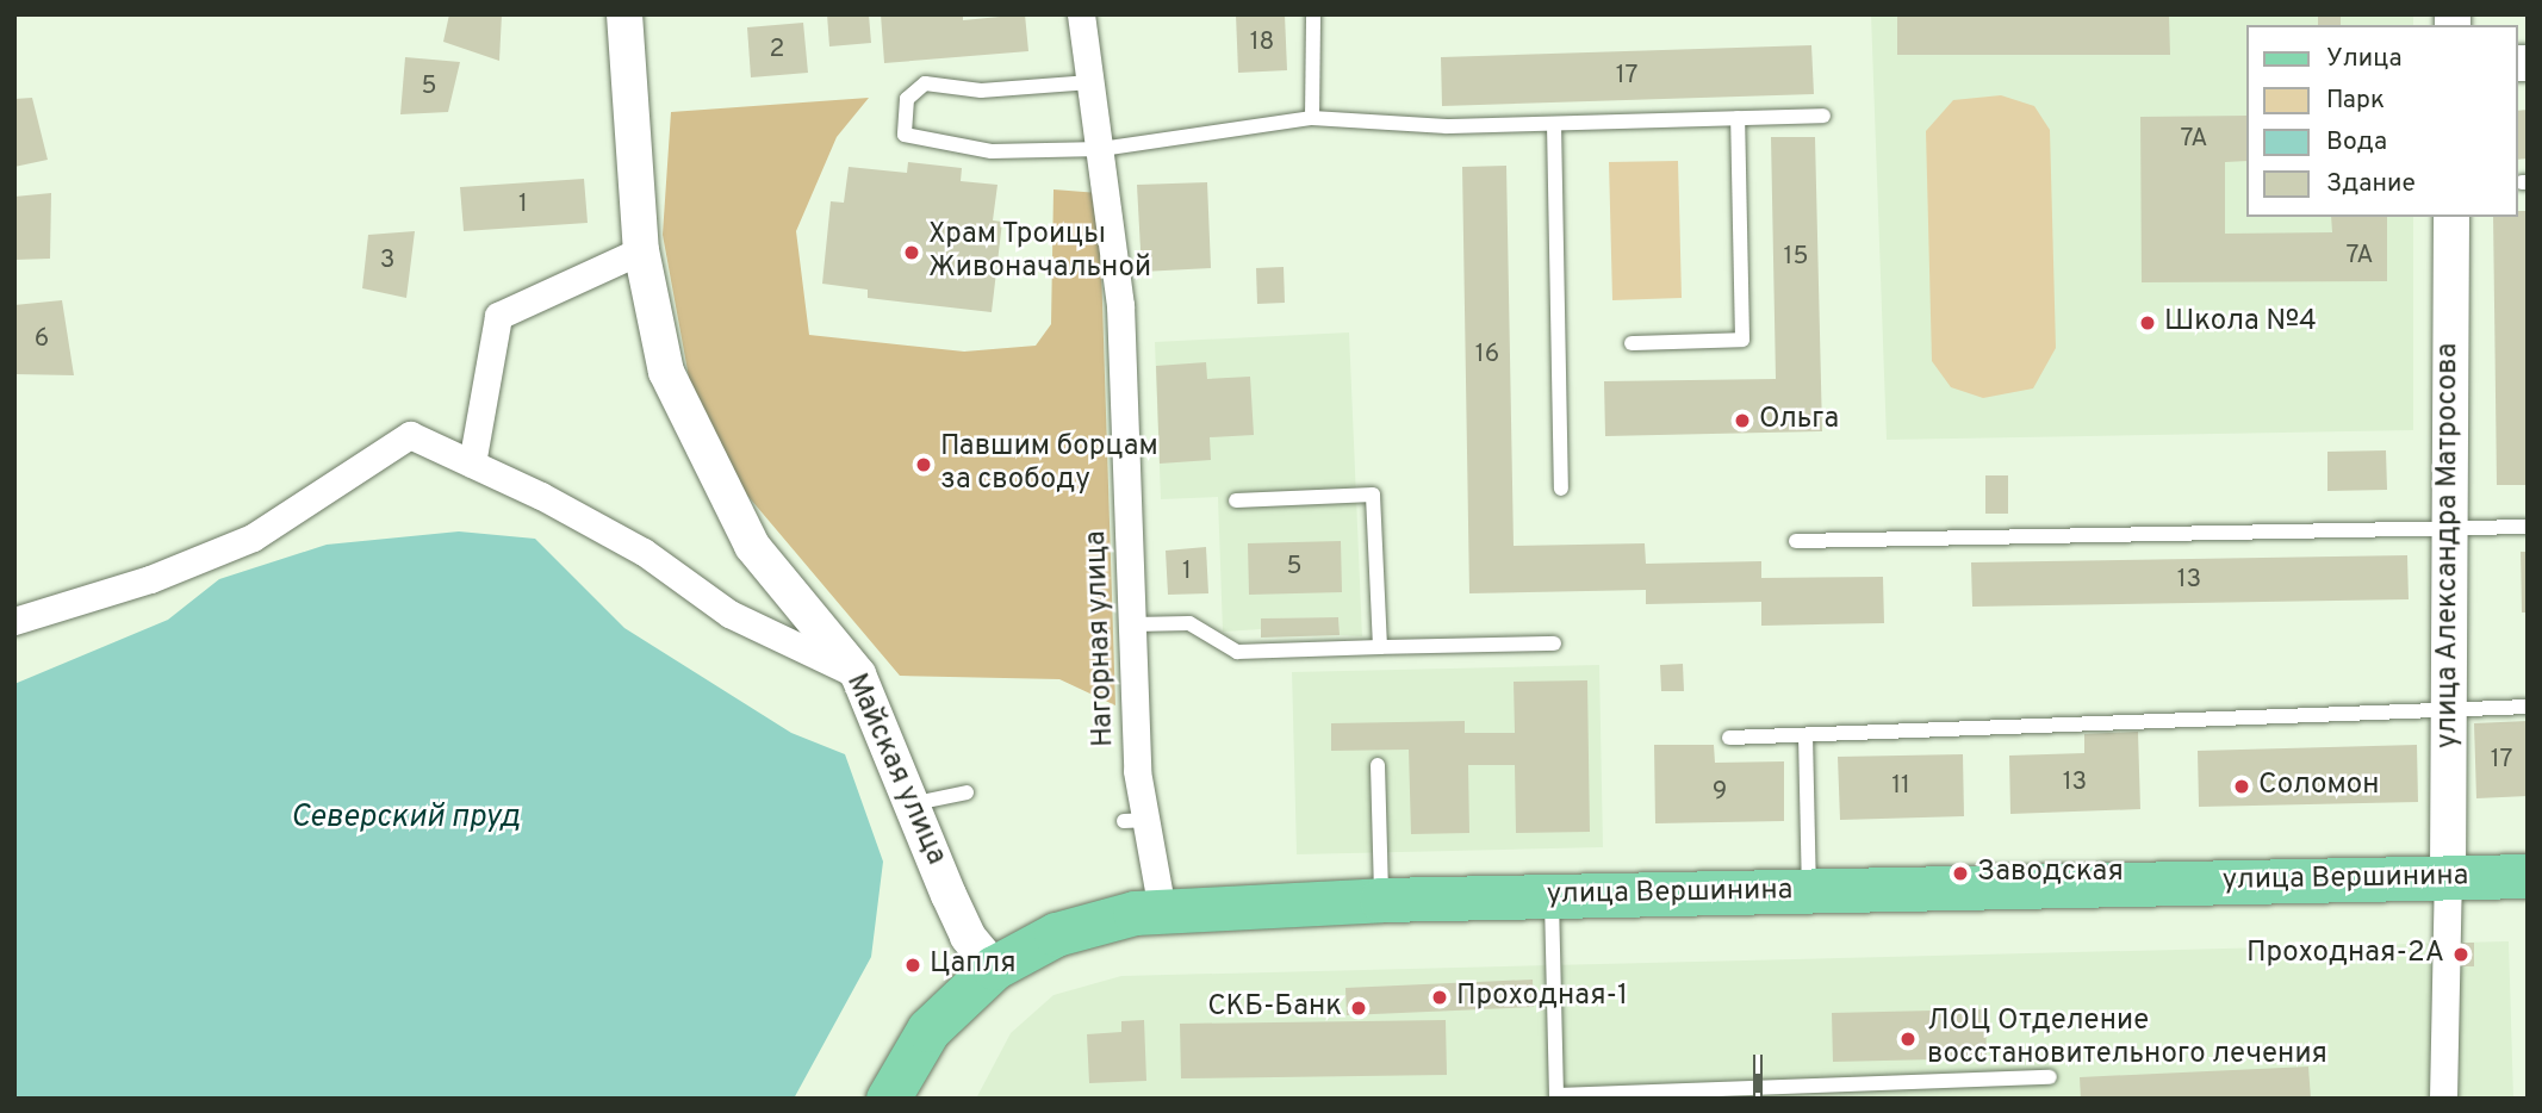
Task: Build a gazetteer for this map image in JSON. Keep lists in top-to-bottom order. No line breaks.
{"streets":{"main road":["улица Вершинина"],"street":["улица Александра Матросова","Нагорная улица","Майская улица"]},"crossings":[["улица Александра Матросова","улица Вершинина"],["Нагорная улица","улица Вершинина"],["Майская улица","улица Вершинина"]],"water":["Северский пруд"],"places":["Храм Троицы Живоначальной","Школа №4","Ольга","Павшим борцам за свободу","Соломон","Заводская","Проходная-2А","Цапля","Проходная-1","СКБ-Банк","ЛОЦ Отделение восстановительного лечения"],"house_numbers":["18","2","17","5","7А","1","7А","15","3","6","16","5","1","13","17","13","11","9"],"legend":["Улица","Парк","Вода","Здание"]}
